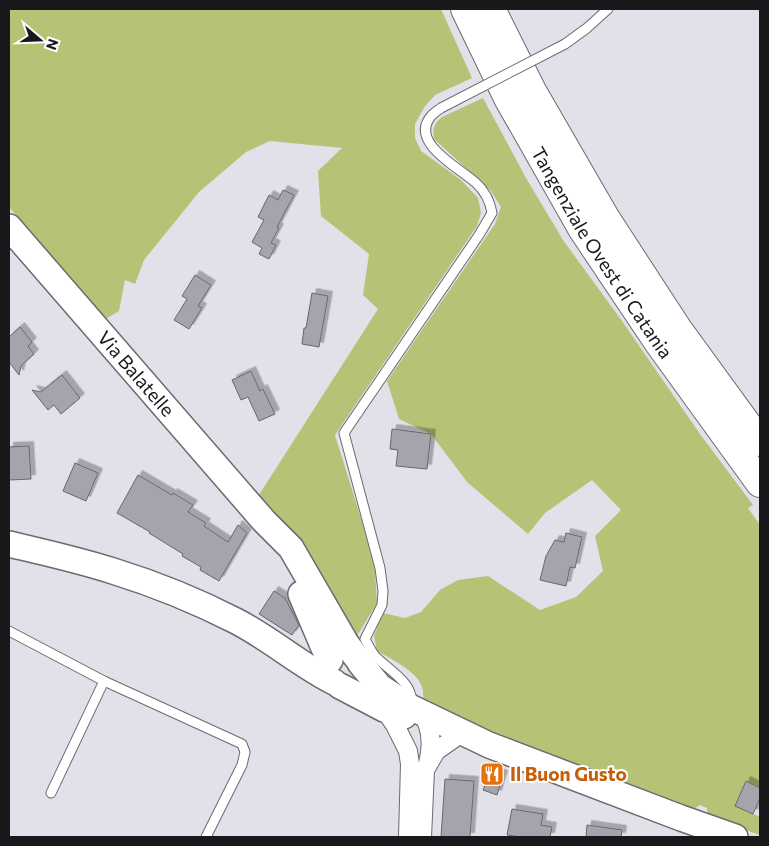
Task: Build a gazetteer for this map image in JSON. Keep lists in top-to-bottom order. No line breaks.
{"streets":{"highway":["Tangenziale Ovest di Catania"],"main road":["Via Balatelle"]},"places":{"restaurant":["Il Buon Gusto"]},"north":"right"}
